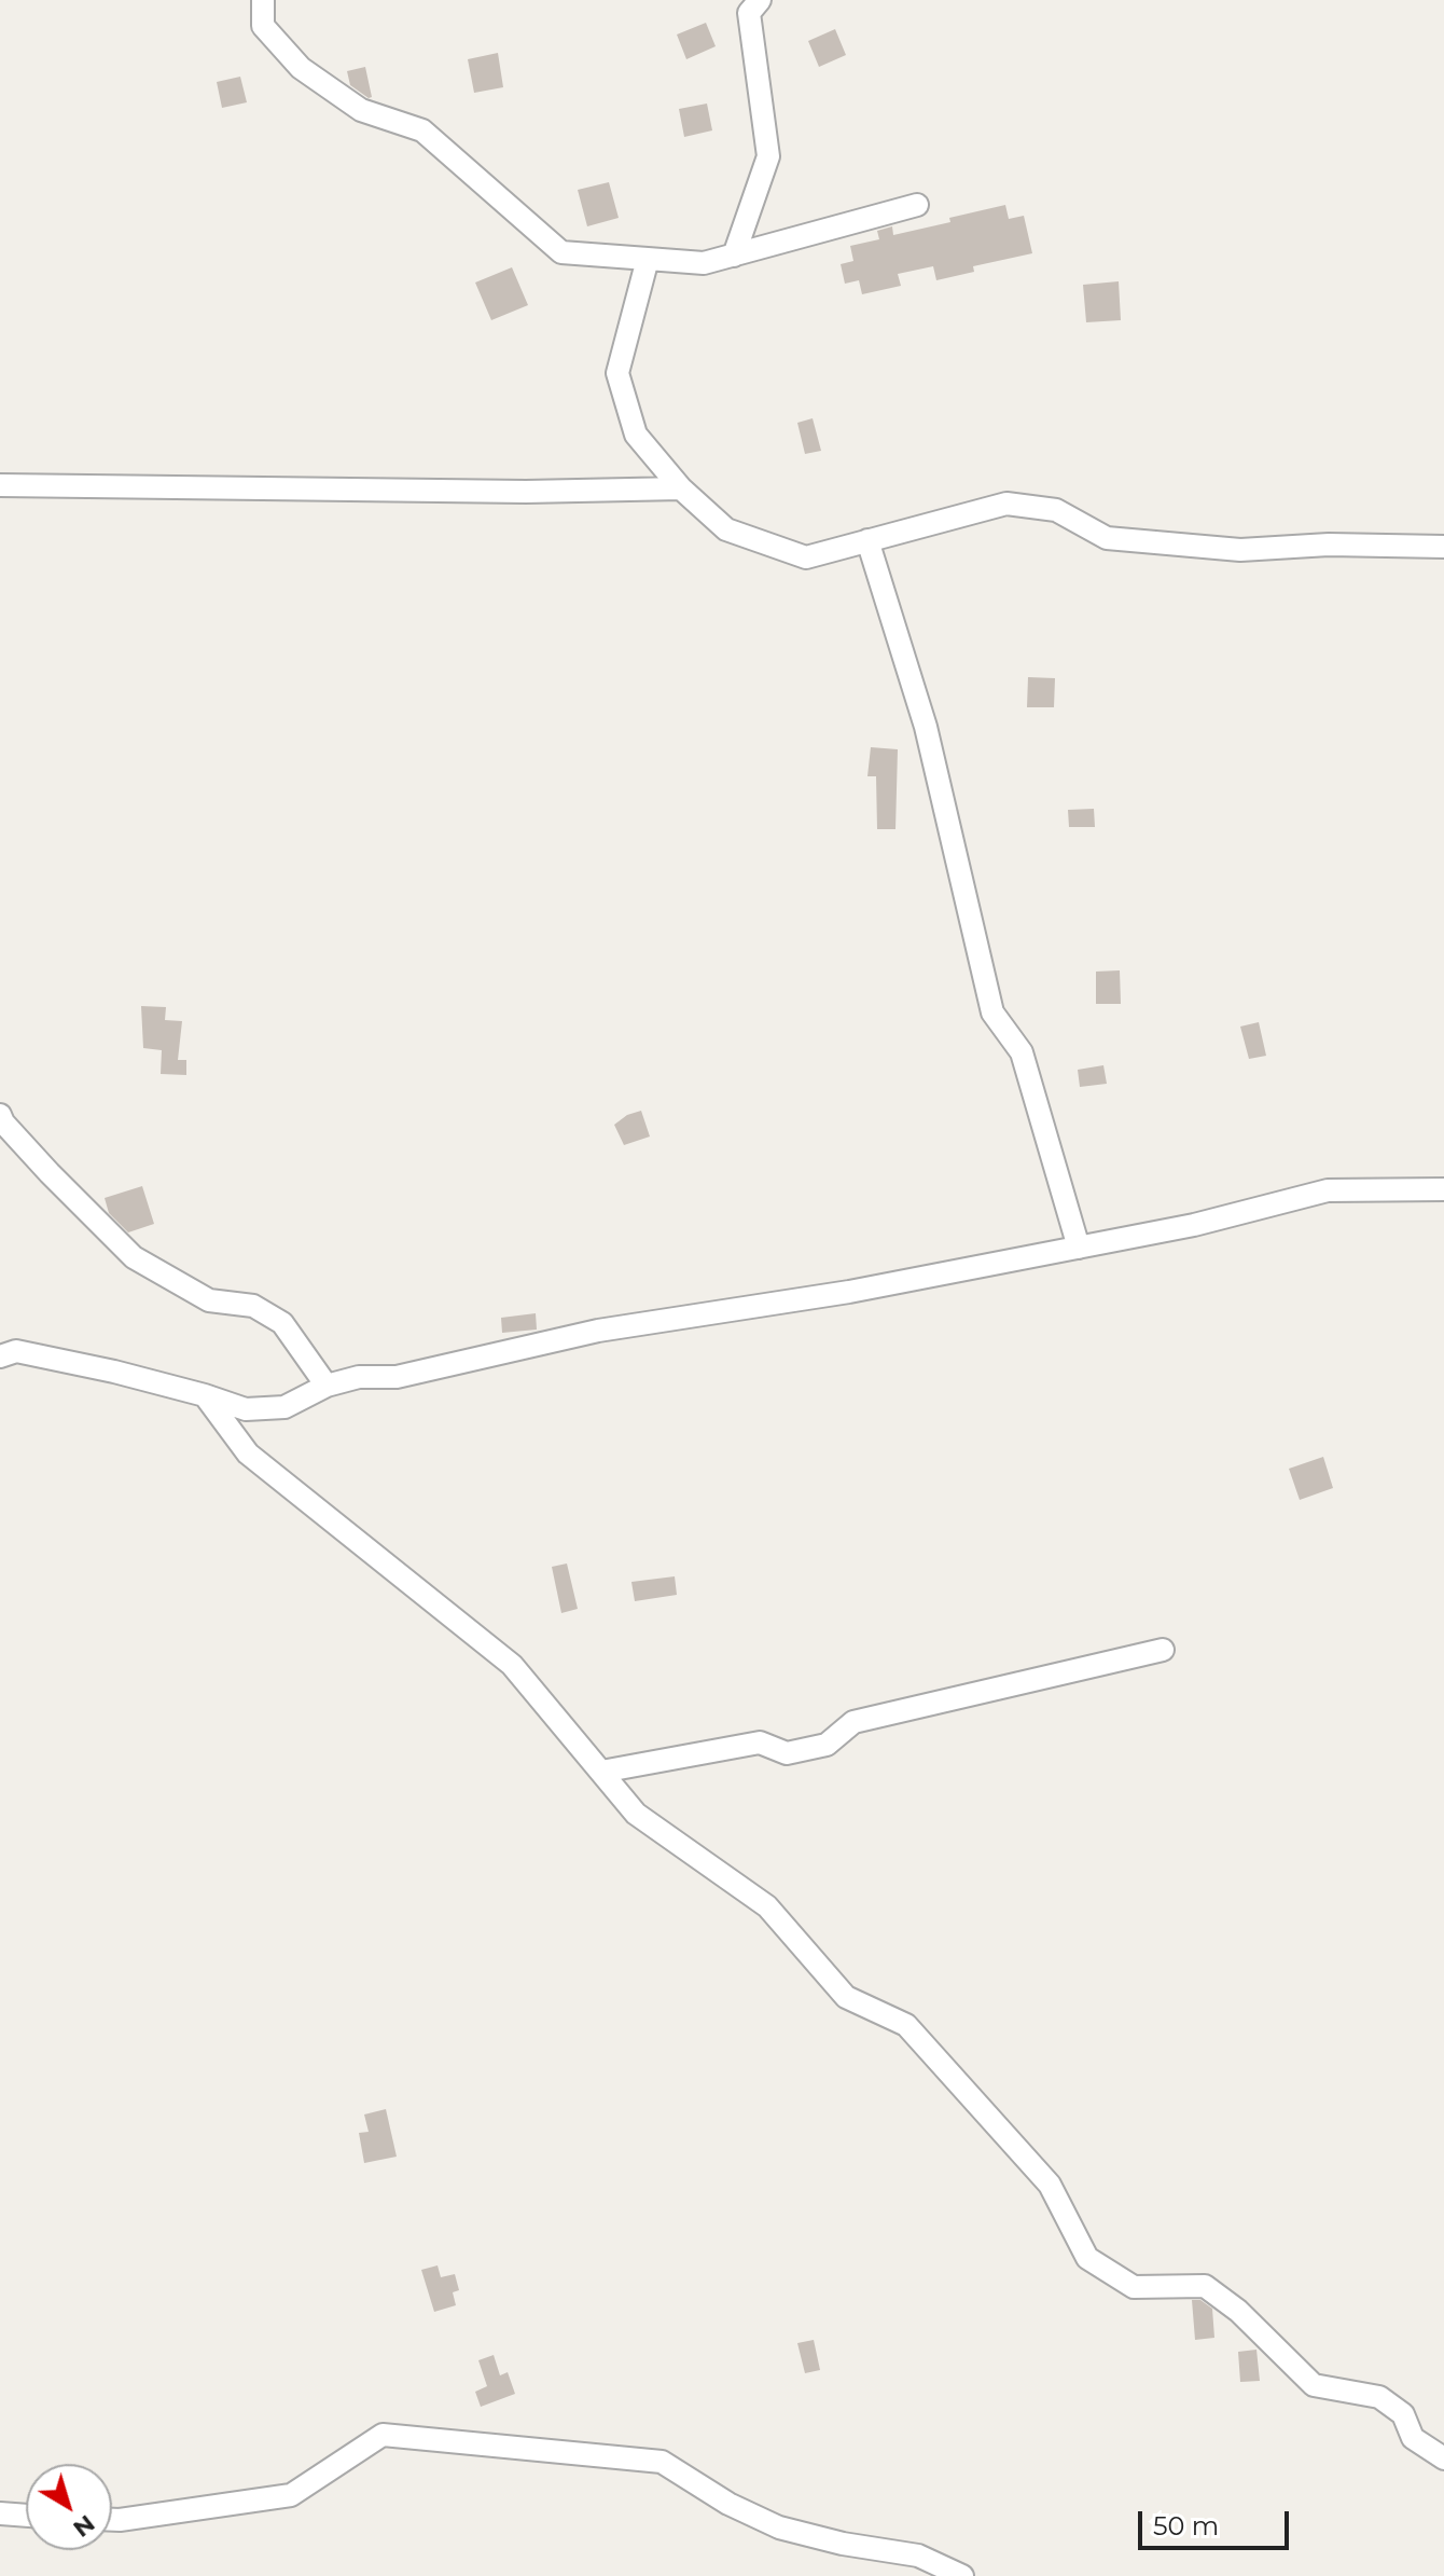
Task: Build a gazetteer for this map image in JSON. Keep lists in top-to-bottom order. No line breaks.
{"scale_bar":"50 m","north":"bottom right"}
